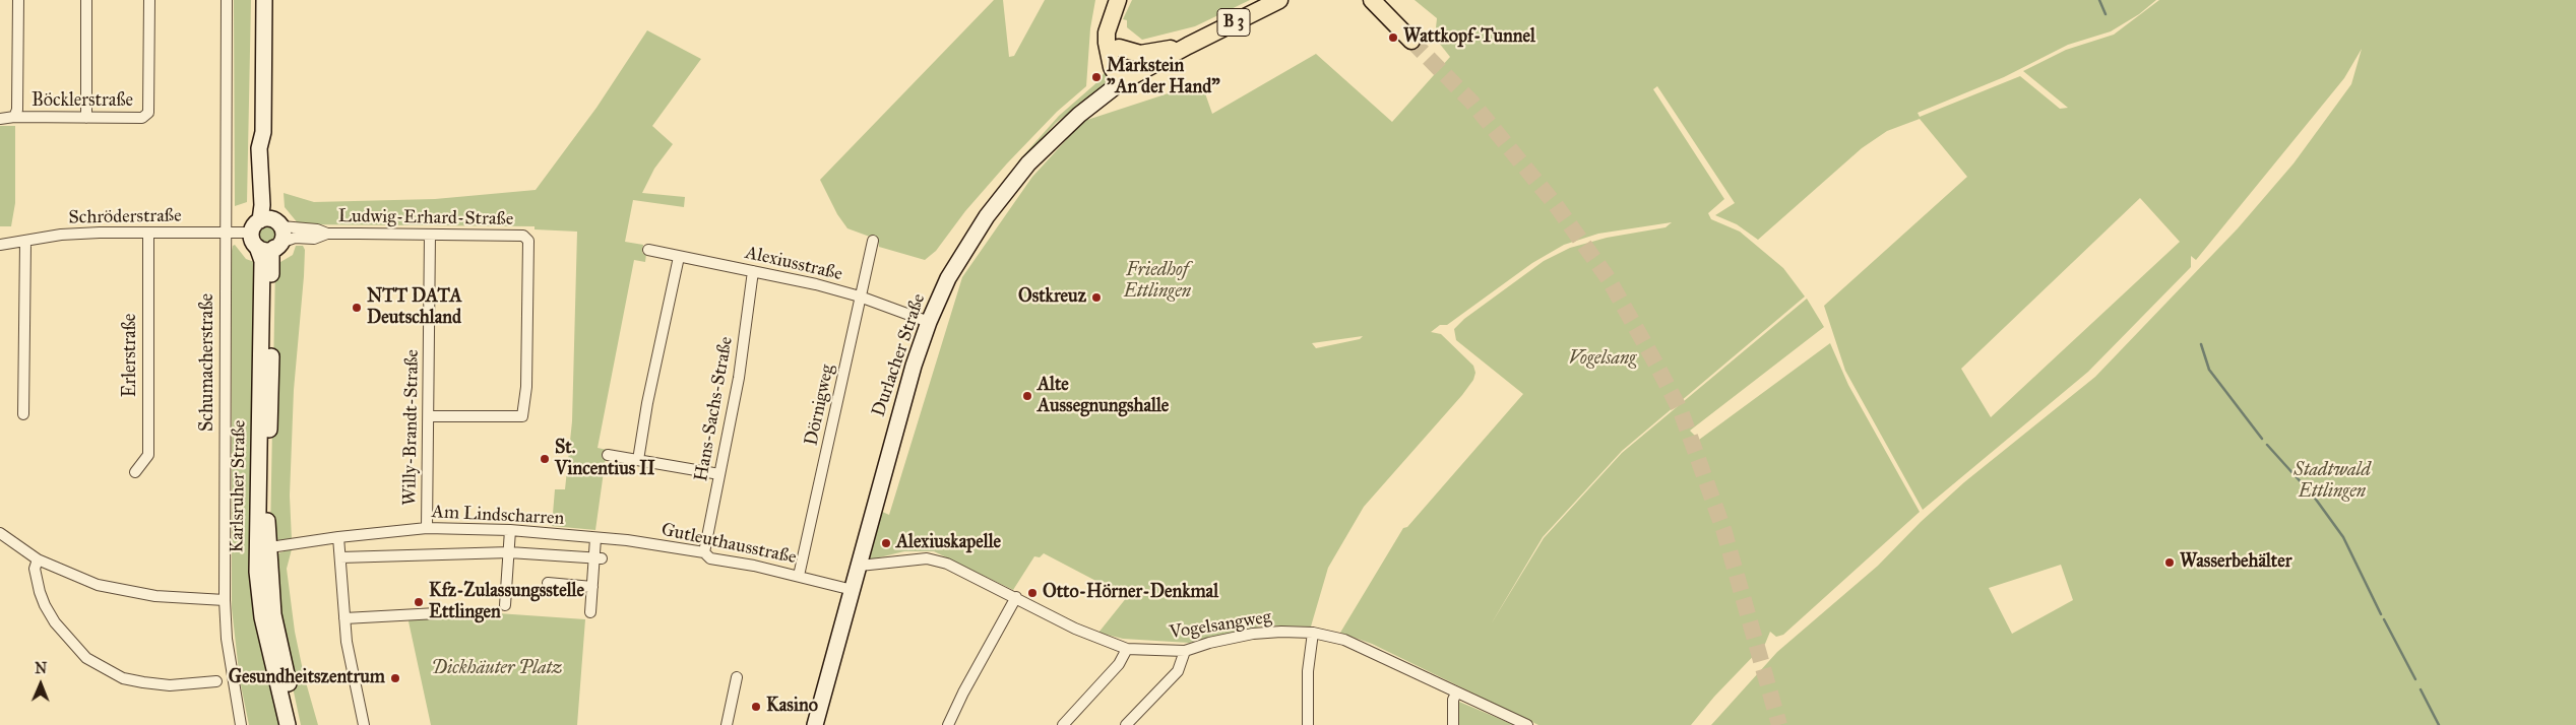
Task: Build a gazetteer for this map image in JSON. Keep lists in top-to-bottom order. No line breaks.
{"streets":{"main road":["B 3","Durlacher Straße","Karlsruher Straße"],"street":["Böcklerstraße","Schröderstraße","Ludwig-Erhard-Straße","Alexiusstraße","Erlerstraße","Schumacherstraße","Dörnigweg","Hans-Sachs-Straße","Willy-Brandt-Straße","Am Lindscharren","Gutleuthausstraße","Vogelsangweg"]},"crossings":[["Schröderstraße","Ludwig-Erhard-Straße"],["Schröderstraße","Erlerstraße"],["Schröderstraße","Schumacherstraße"],["Schröderstraße","Karlsruher Straße"],["Ludwig-Erhard-Straße","Willy-Brandt-Straße"],["Ludwig-Erhard-Straße","Karlsruher Straße"],["Alexiusstraße","Durlacher Straße"],["Alexiusstraße","Dörnigweg"],["Alexiusstraße","Hans-Sachs-Straße"],["Durlacher Straße","Gutleuthausstraße"],["Durlacher Straße","Vogelsangweg"],["Dörnigweg","Gutleuthausstraße"],["Hans-Sachs-Straße","Gutleuthausstraße"],["Willy-Brandt-Straße","Am Lindscharren"],["Karlsruher Straße","Am Lindscharren"],["Am Lindscharren","Gutleuthausstraße"]],"parks":["Friedhof Ettlingen","Vogelsang","Stadtwald Ettlingen","Dickhäuter Platz"],"places":["Wattkopf-Tunnel","Markstein \"An der Hand\"","Ostkreuz","NTT DATA Deutschland","Alte Aussegnungshalle","St. Vincentius II","Alexiuskapelle","Wasserbehälter","Otto-Hörner-Denkmal","Kfz-Zulassungsstelle Ettlingen","Gesundheitszentrum","Kasino"],"north":"top"}
